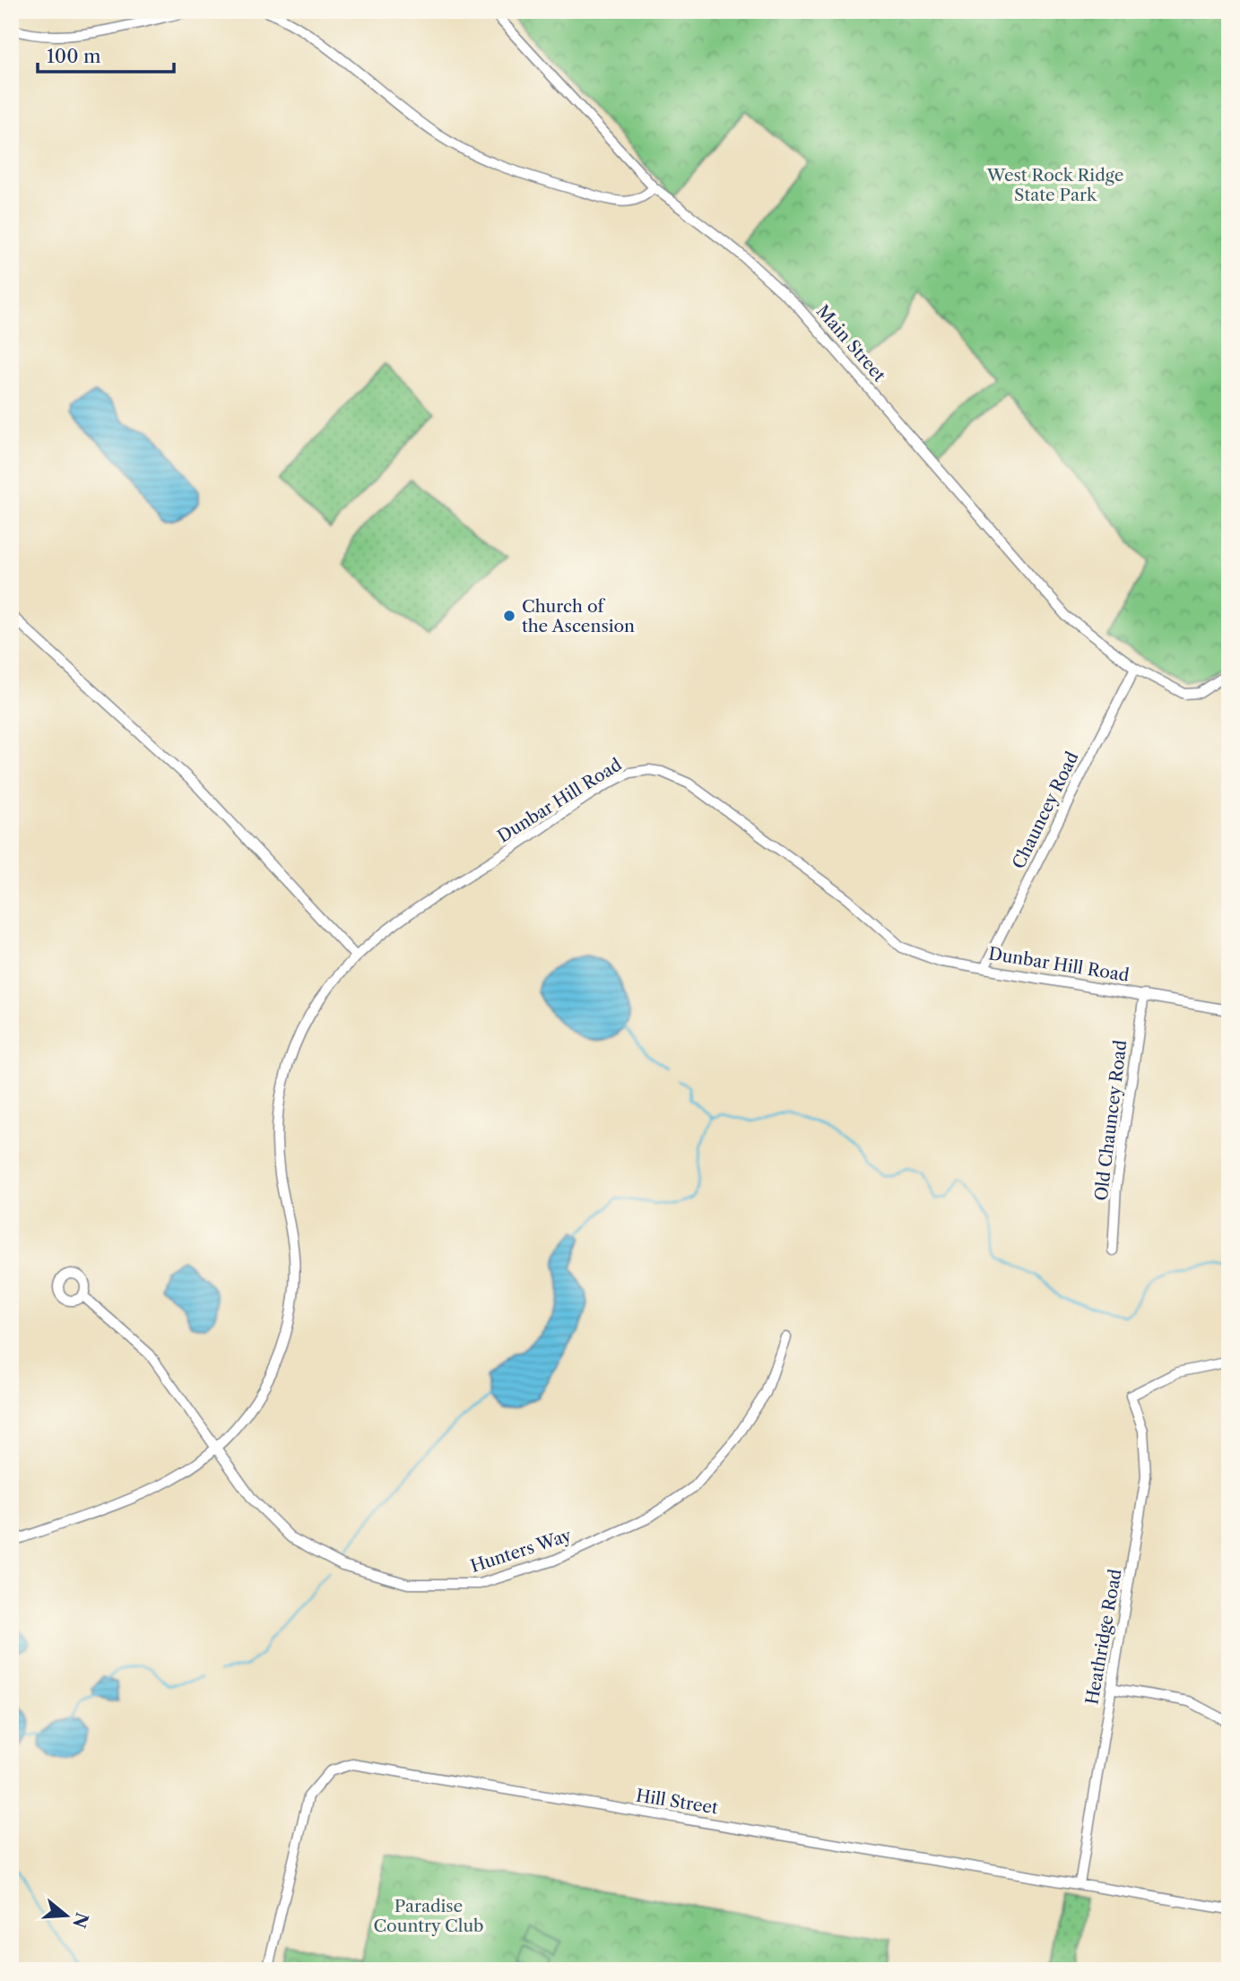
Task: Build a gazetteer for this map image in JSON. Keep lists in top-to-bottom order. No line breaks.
{"streets":{"street":["Main Street","Dunbar Hill Road","Chauncey Road","Old Chauncey Road","Hunters Way","Heathridge Road","Hill Street"]},"crossings":[["Main Street","Chauncey Road"],["Dunbar Hill Road","Chauncey Road"],["Dunbar Hill Road","Old Chauncey Road"],["Dunbar Hill Road","Hunters Way"],["Heathridge Road","Hill Street"]],"parks":["West Rock Ridge State Park","Paradise Country Club"],"places":["Church of the Ascension"],"scale_bar":"100 m","north":"right"}
